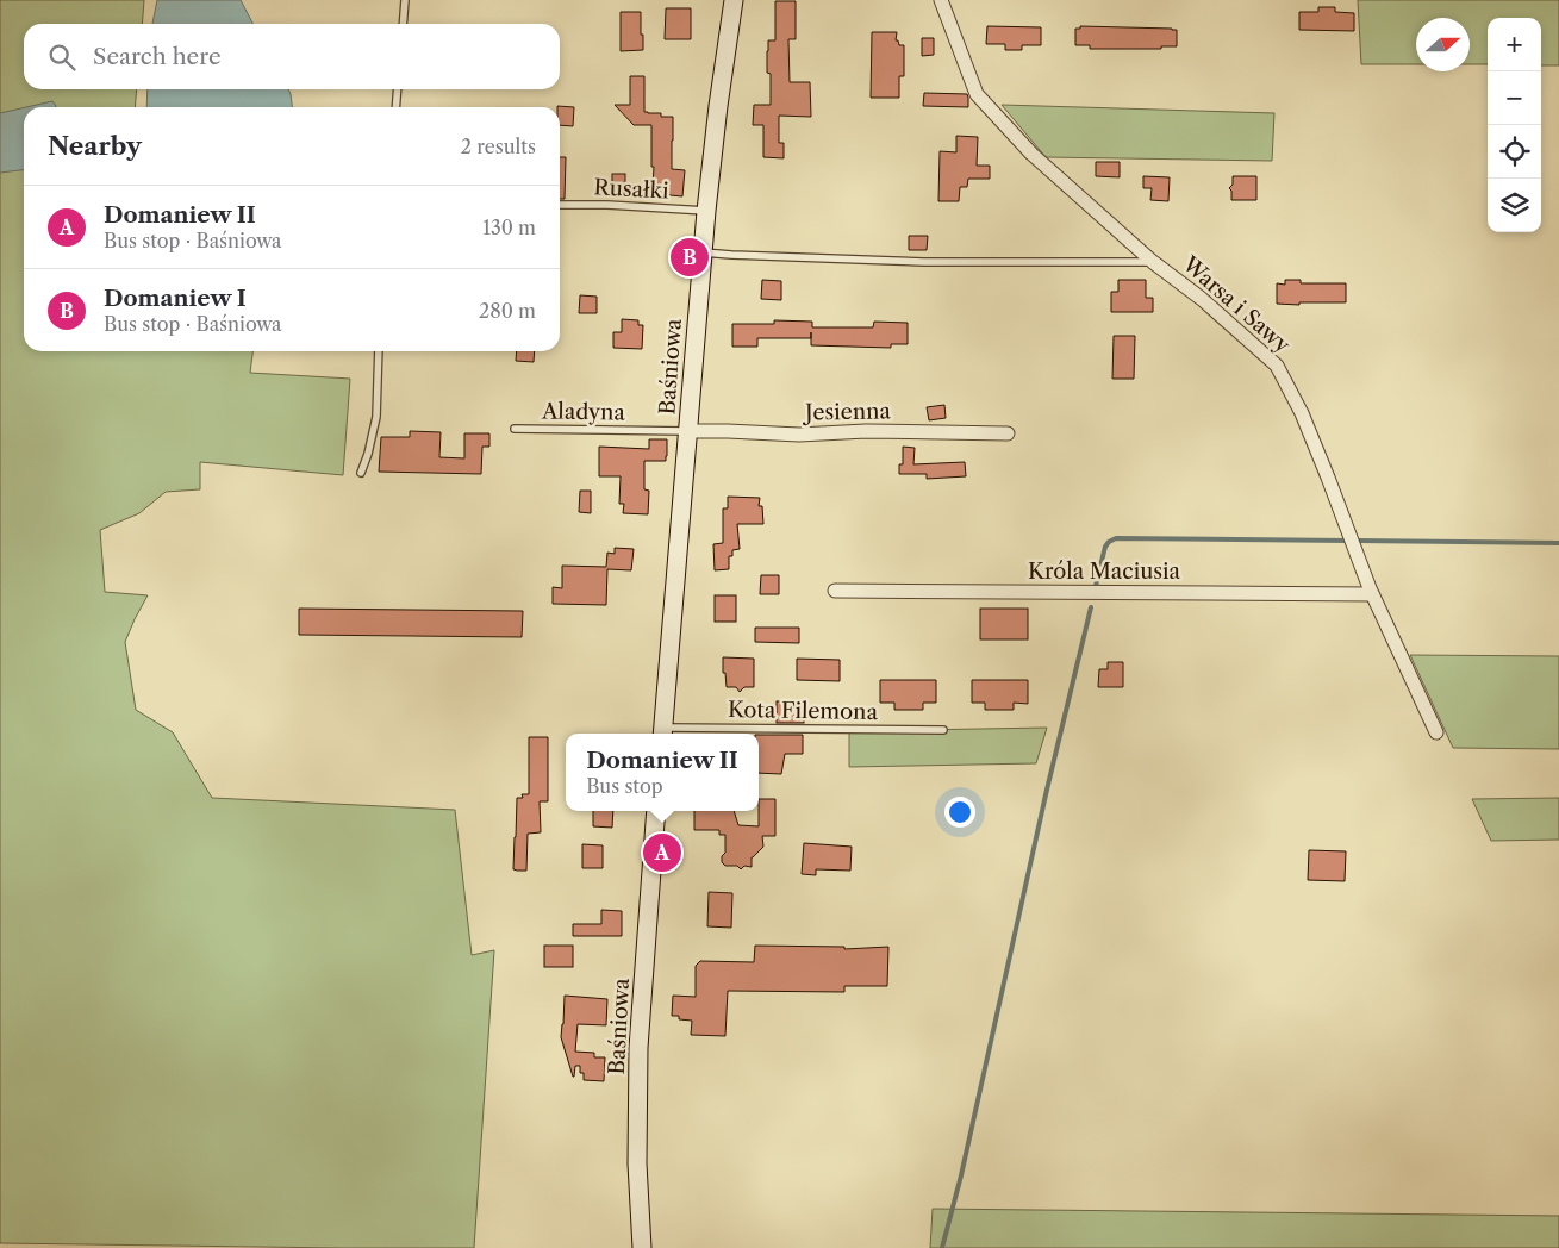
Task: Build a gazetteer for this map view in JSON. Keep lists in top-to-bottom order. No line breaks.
{"streets":{"main road":["Baśniowa"],"street":["Warsa i Sawy","Jesienna","Króla Maciusia"],"lane":["Rusałki","Aladyna","Kota Filemona"]},"crossings":[["Rusałki","Baśniowa"],["Warsa i Sawy","Króla Maciusia"],["Baśniowa","Aladyna"],["Baśniowa","Jesienna"],["Baśniowa","Kota Filemona"],["Aladyna","Jesienna"]],"north":"right","page":{"map_buttons":["+","−"],"search":"Search here","heading":["Nearby","2 results"],"list":[{"mark":"A","name":"Domaniew II","note":"Bus stop · Baśniowa","value":"130 m"},{"mark":"B","name":"Domaniew I","note":"Bus stop · Baśniowa","value":"280 m"}],"pins":["B","A"],"popup":["Domaniew II","Bus stop"]}}
